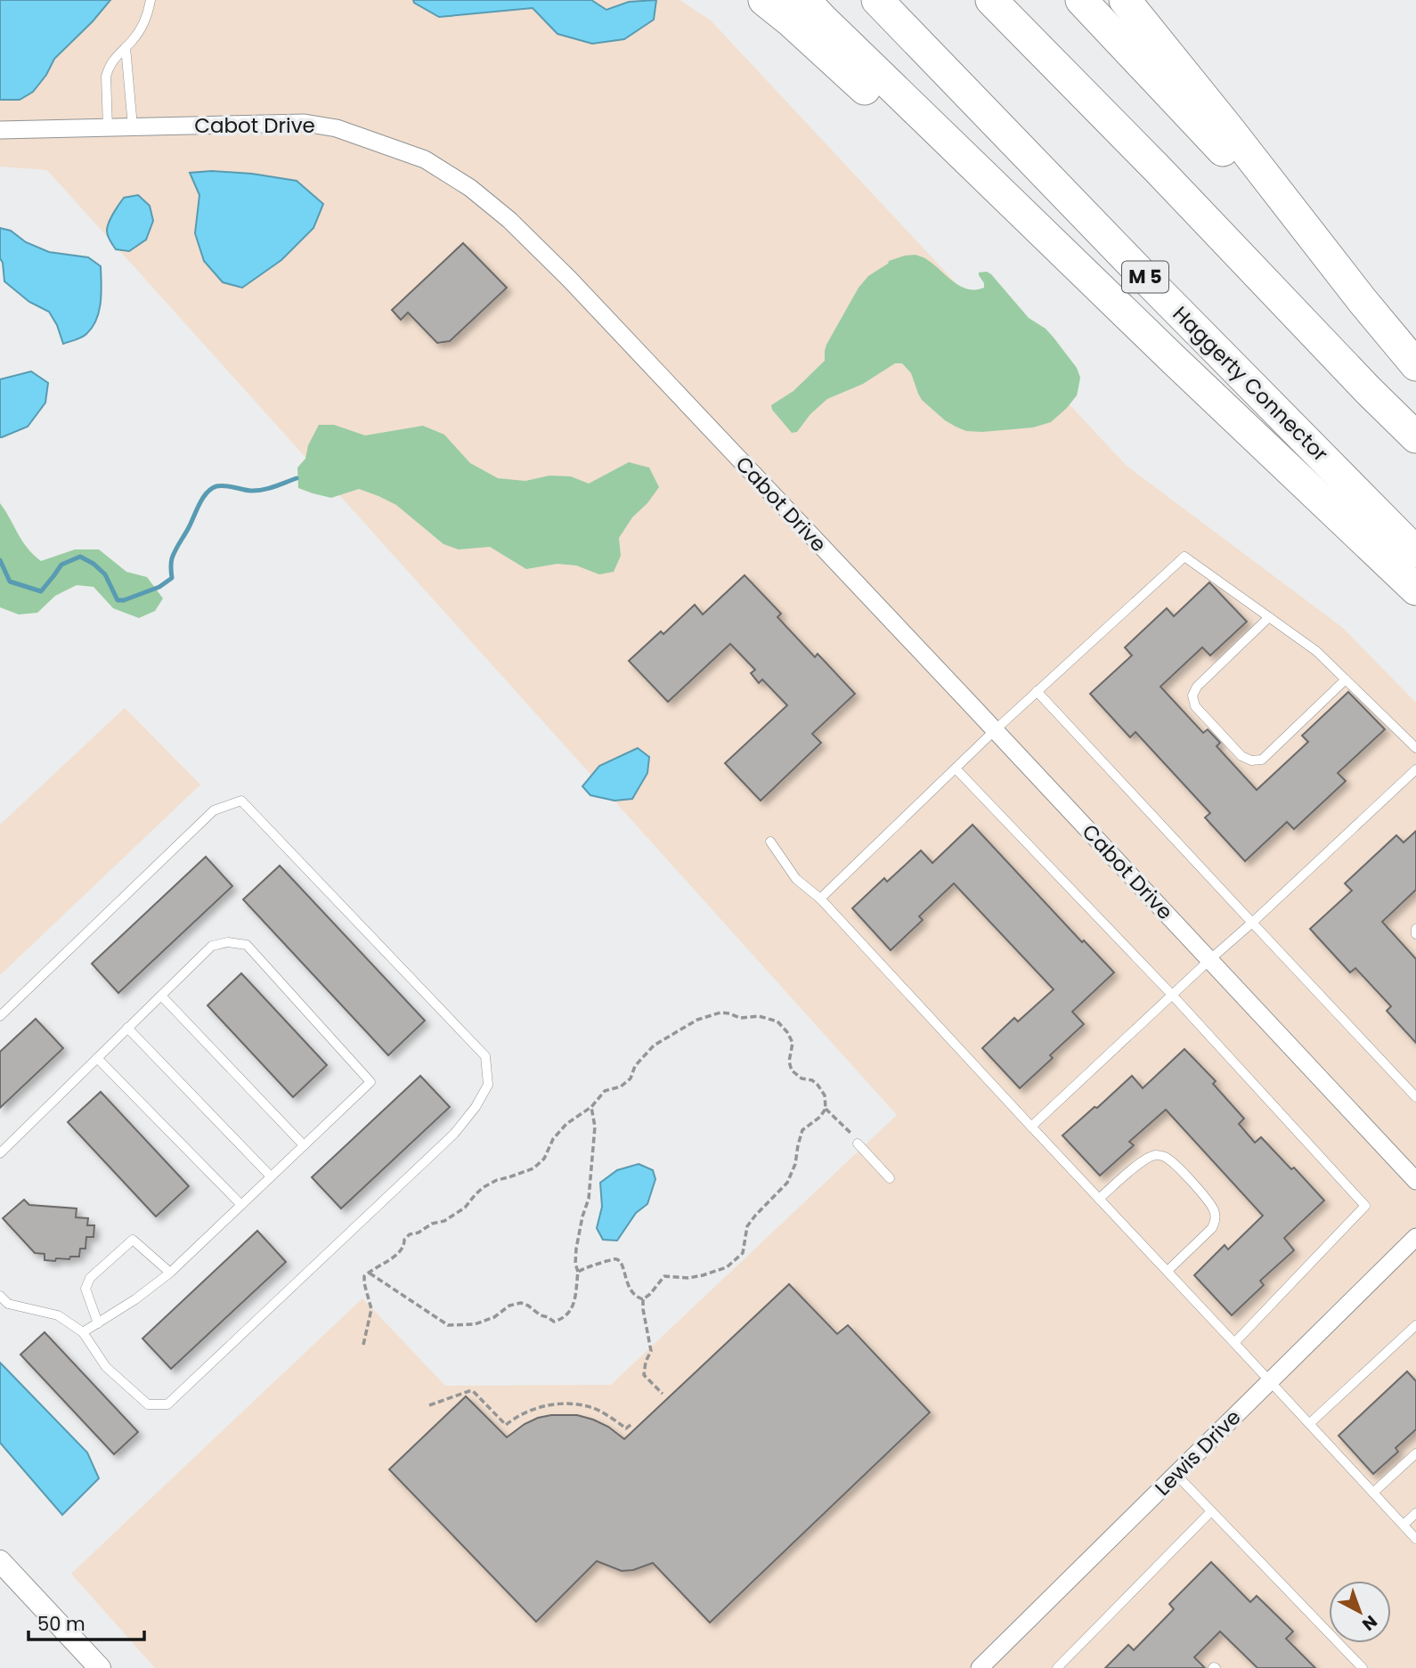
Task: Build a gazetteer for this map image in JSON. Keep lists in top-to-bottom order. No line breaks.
{"streets":{"highway":["M 5","Haggerty Connector"],"street":["Cabot Drive","Lewis Drive"]},"scale_bar":"50 m","north":"bottom right"}
